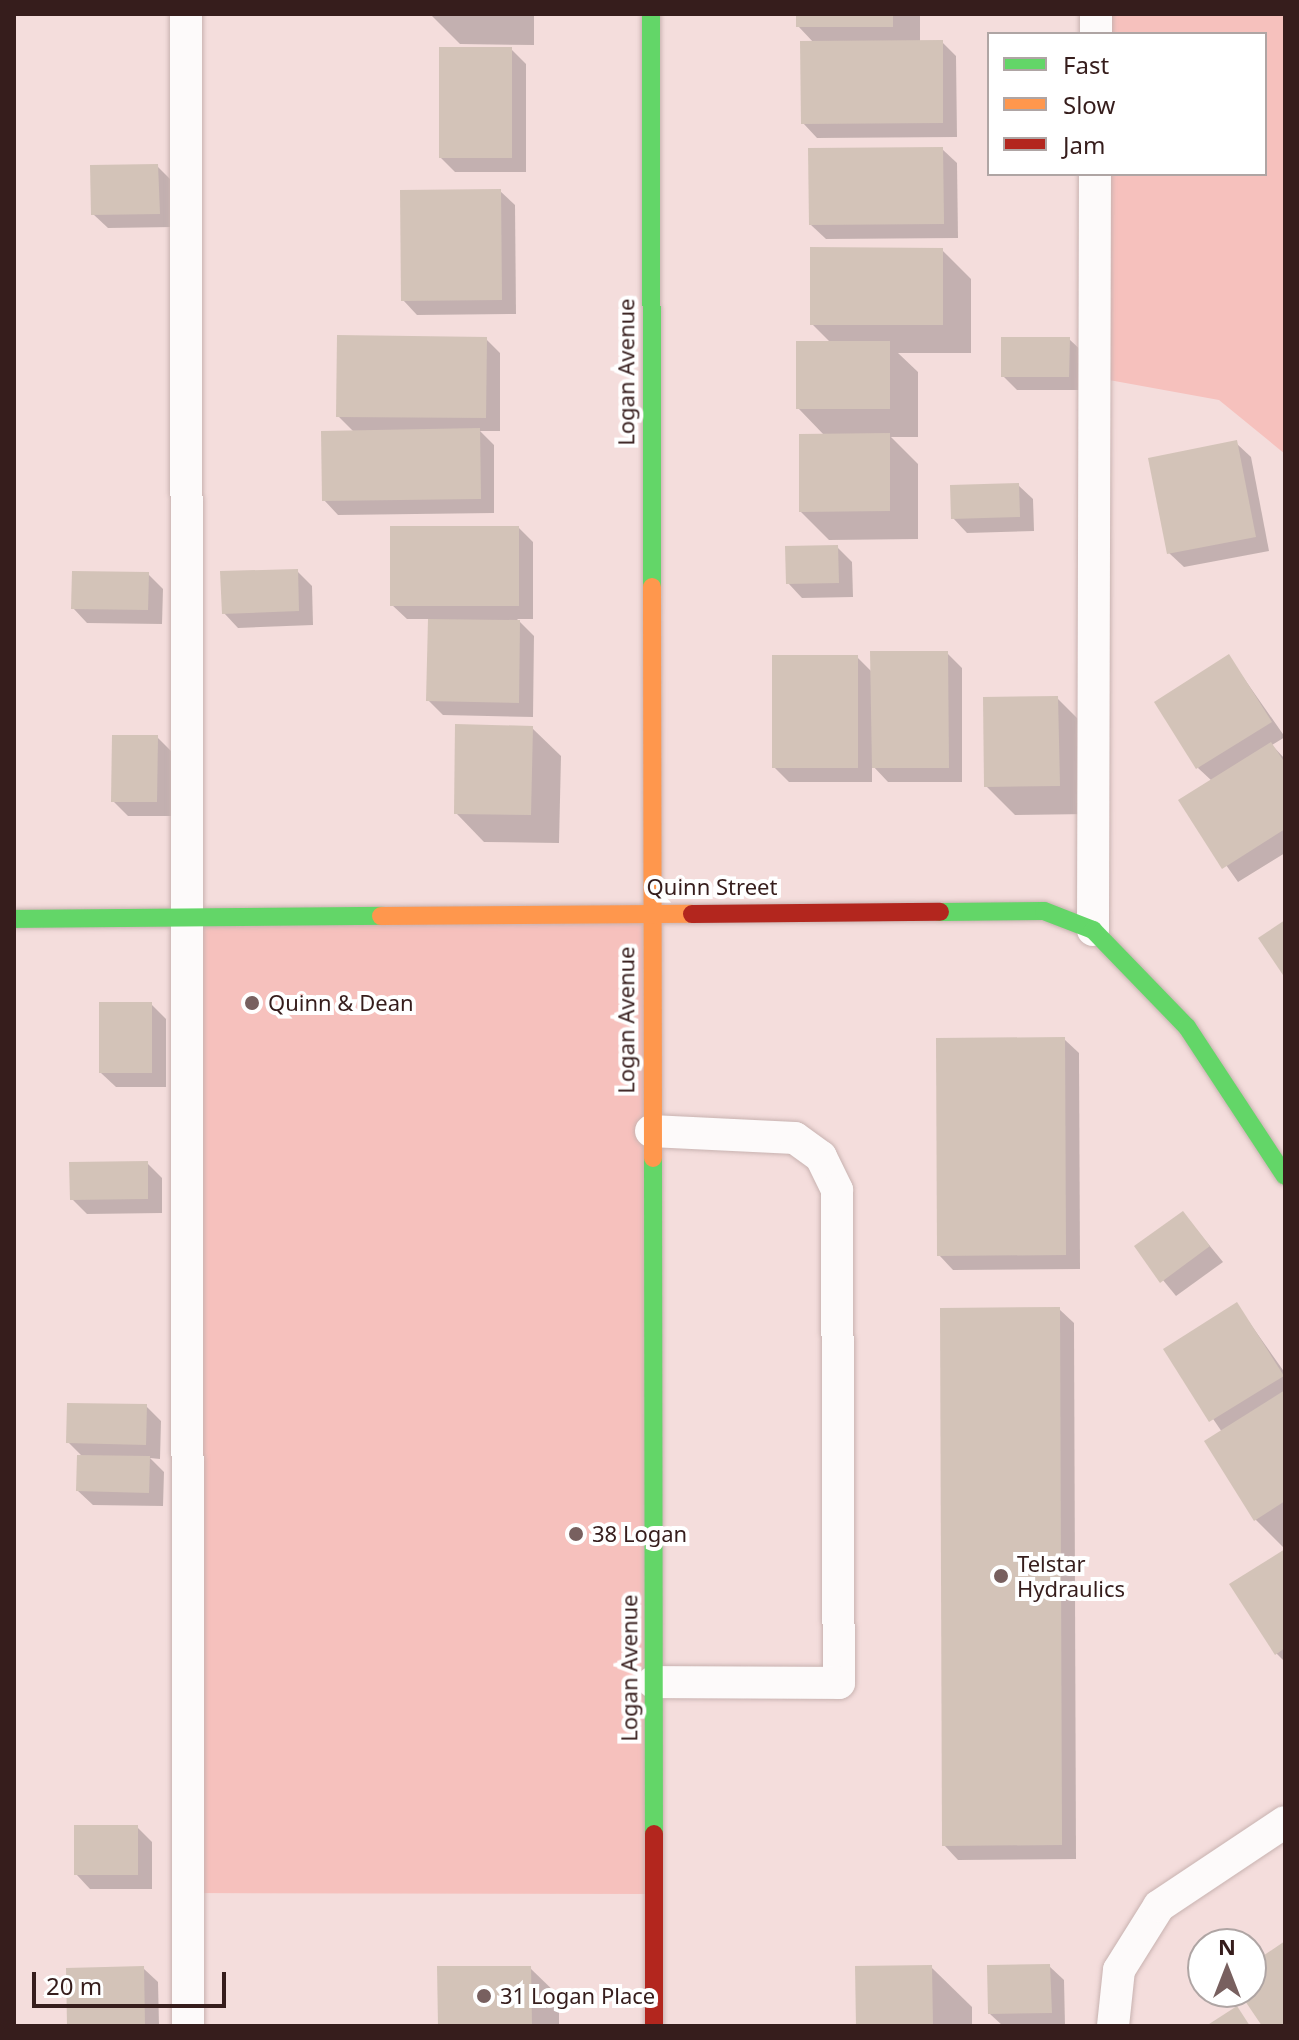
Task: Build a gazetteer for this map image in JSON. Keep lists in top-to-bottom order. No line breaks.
{"streets":{"street":["Logan Avenue","Quinn Street"]},"crossings":[["Logan Avenue","Quinn Street"]],"places":["Quinn & Dean","38 Logan","Telstar Hydraulics","31 Logan Place"],"legend":["Fast","Slow","Jam"],"scale_bar":"20 m","north":"top"}
